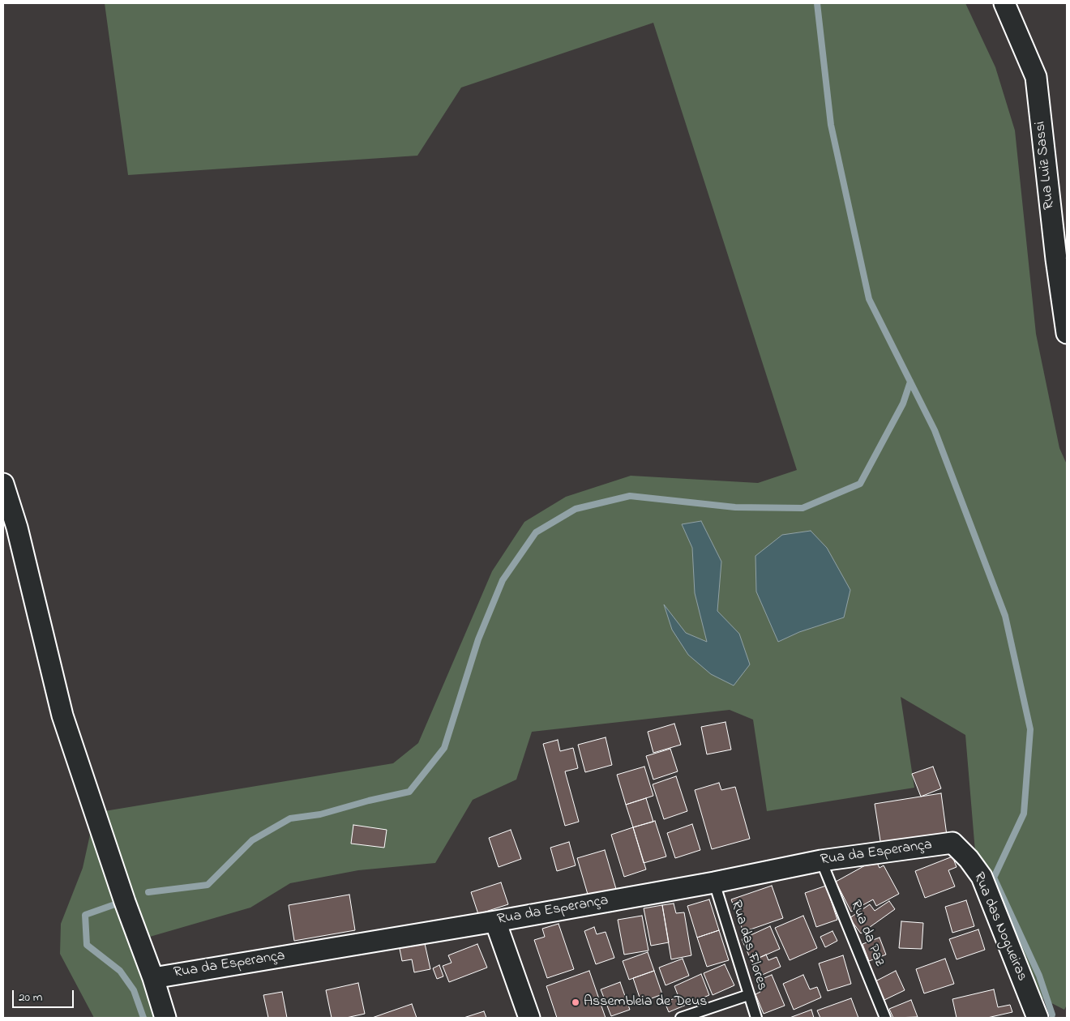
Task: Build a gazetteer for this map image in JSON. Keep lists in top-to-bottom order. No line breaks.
{"streets":{"street":["Rua Luiz Sassi","Rua da Esperança","Rua das Nogueiras"],"lane":["Rua da Paz","Rua das Flores"]},"crossings":[["Rua da Esperança","Rua das Nogueiras"],["Rua da Esperança","Rua da Paz"],["Rua da Esperança","Rua das Flores"]],"places":["Assembleia de Deus"],"scale_bar":"20 m"}
